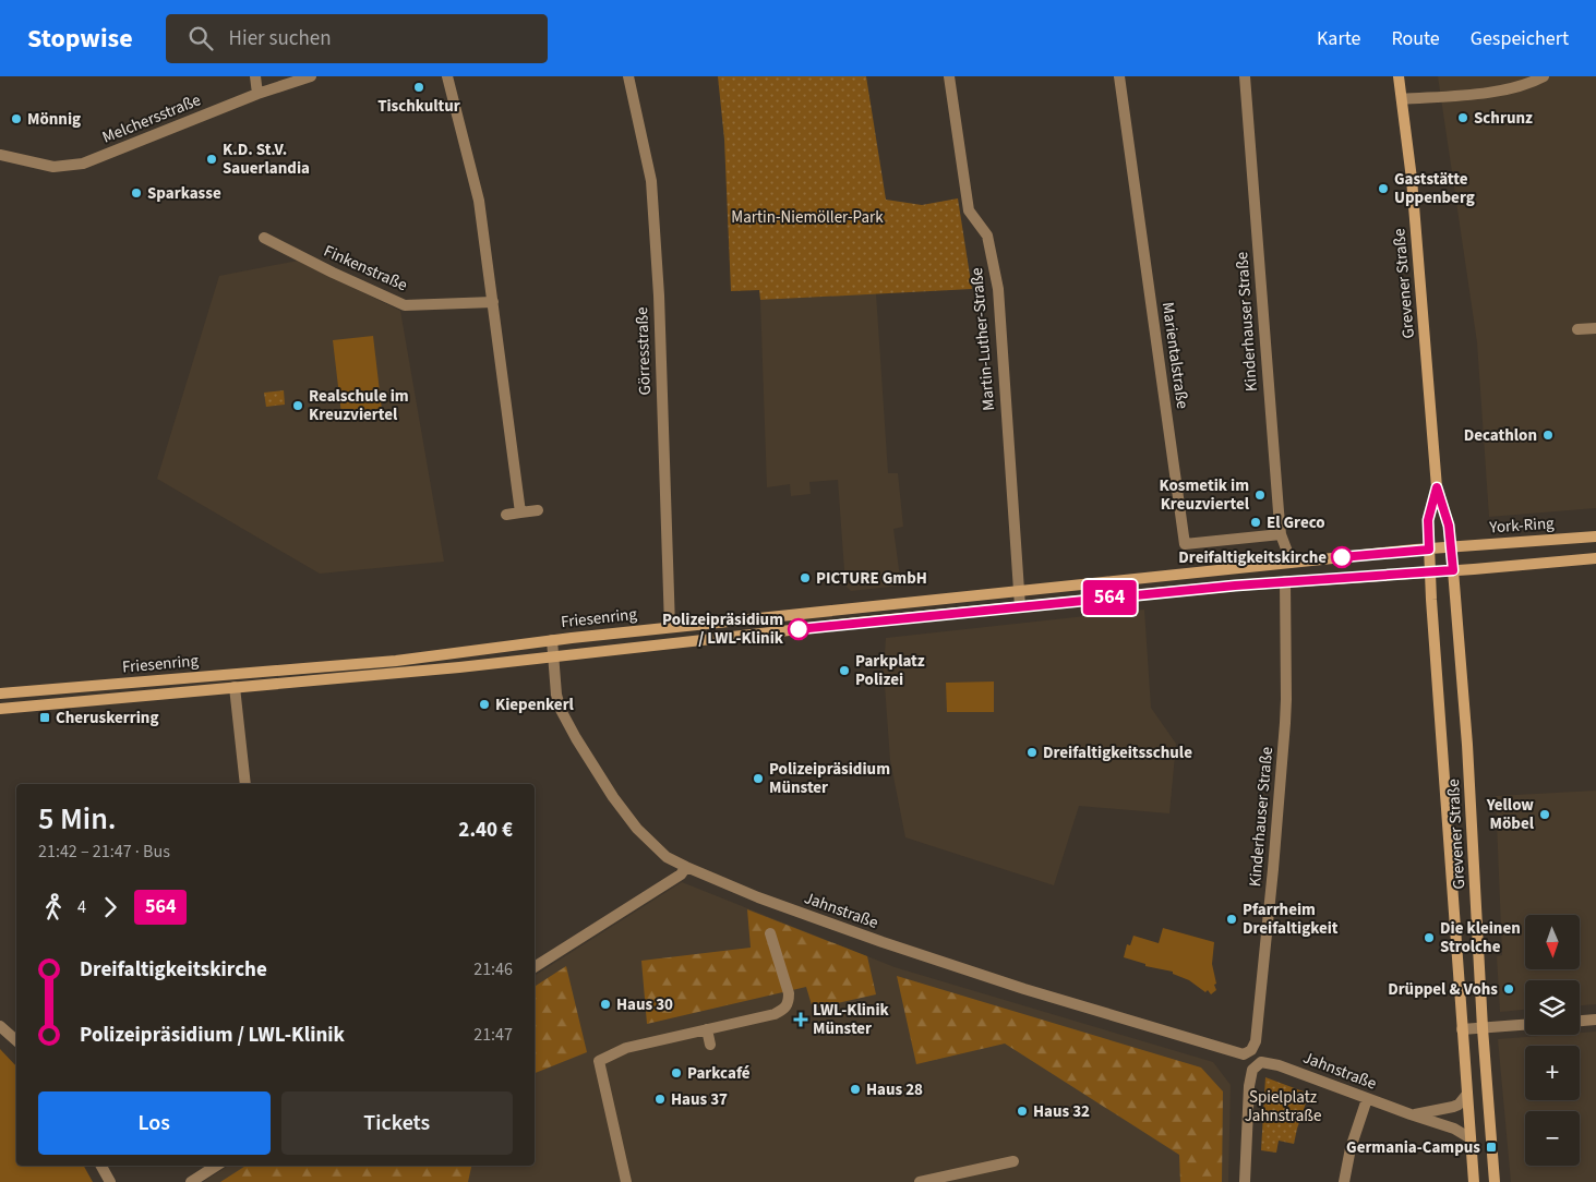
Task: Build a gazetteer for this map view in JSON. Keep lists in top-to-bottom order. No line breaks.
{"streets":{"main road":["Grevener Straße","York-Ring","Friesenring"],"street":["Melchersstraße","Finkenstraße","Kinderhauser Straße","Martin-Luther-Straße","Görresstraße","Marientalstraße","Jahnstraße"]},"crossings":[["Grevener Straße","York-Ring"],["Grevener Straße","Friesenring"],["Grevener Straße","Jahnstraße"],["Kinderhauser Straße","Marientalstraße"],["Kinderhauser Straße","Friesenring"],["Kinderhauser Straße","Jahnstraße"],["Martin-Luther-Straße","Friesenring"],["Görresstraße","Friesenring"],["York-Ring","Friesenring"],["Friesenring","Jahnstraße"]],"parks":["Martin-Niemöller-Park","Spielplatz Jahnstraße"],"places":{"other":["Tischkultur","Schrunz","Mönnig","K.D. St.V. Sauerlandia","Gaststätte Uppenberg","Sparkasse","Realschule im Kreuzviertel","Decathlon","Kosmetik im Kreuzviertel","El Greco","Dreifaltigkeitskirche","PICTURE GmbH","Polizeipräsidium / LWL-Klinik","Parkplatz Polizei","Kiepenkerl","Dreifaltigkeitsschule","Polizeipräsidium Münster","Yellow Möbel","Pfarrheim Dreifaltigkeit","Die kleinen Strolche","Drüppel & Vohs","Haus 30","Parkcafé","Haus 28","Haus 37","Haus 32"],"transit":["Cheruskerring","Germania-Campus"],"health":["LWL-Klinik Münster"]},"lines":["bus line 564"],"north":"bottom","page":{"header":"Stopwise","search":"Hier suchen","nav":["Karte","Route","Gespeichert"],"on_map":"564","heading":["5 Min.","21:42 – 21:47 · Bus","2.40 €"],"legs":["4","564"],"map_buttons":["+","−"],"list":[{"name":"Dreifaltigkeitskirche","value":"21:46"},{"name":"Polizeipräsidium / LWL-Klinik","value":"21:47"}],"buttons":["Los","Tickets"]}}
